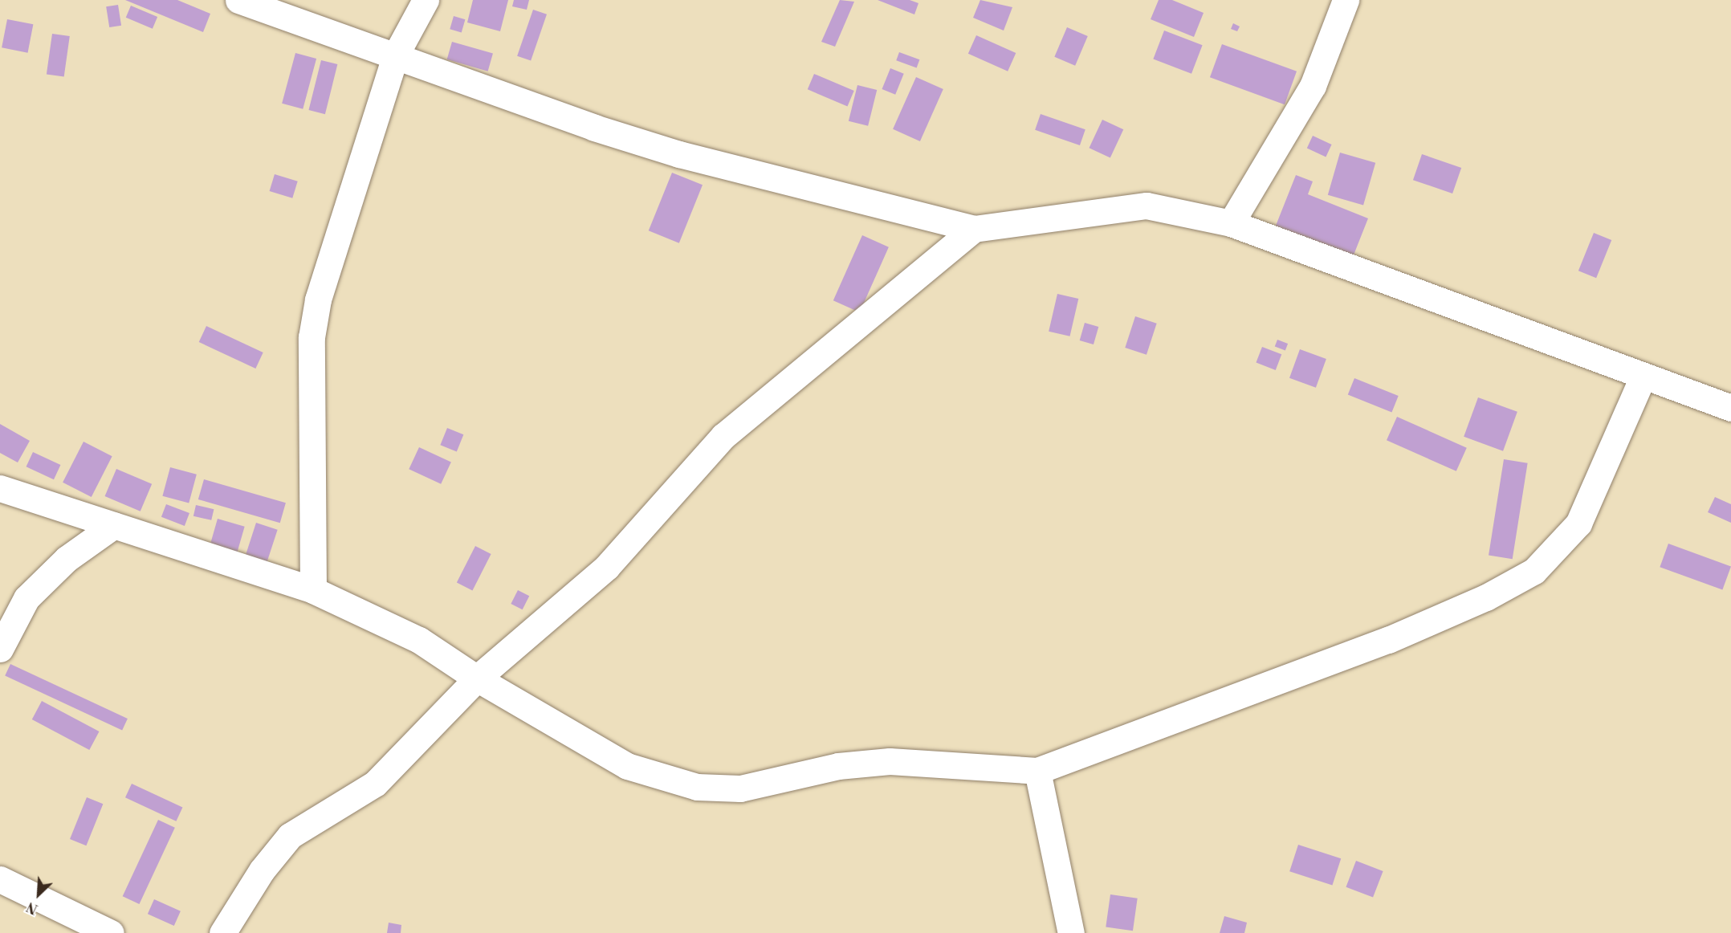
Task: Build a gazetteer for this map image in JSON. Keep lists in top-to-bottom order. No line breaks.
{"north":"bottom left"}
